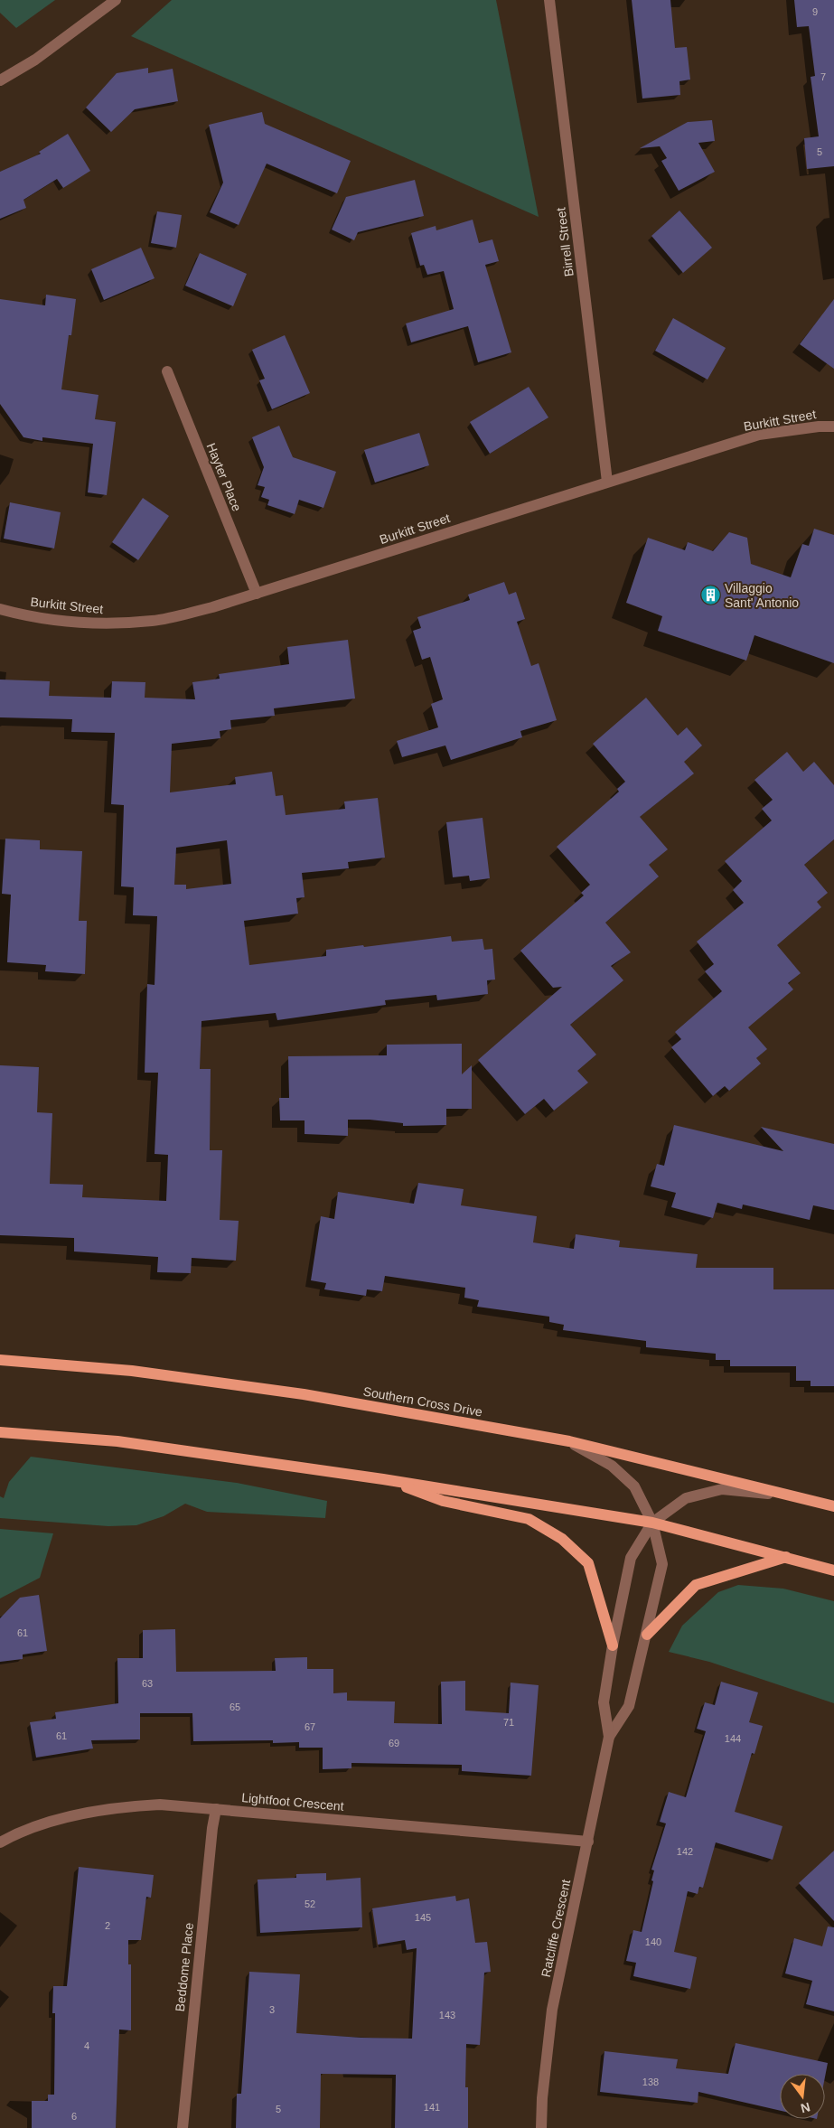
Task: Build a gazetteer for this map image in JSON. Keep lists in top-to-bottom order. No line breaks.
{"streets":{"main road":["Southern Cross Drive"],"street":["Birrell Street","Burkitt Street","Hayter Place","Lightfoot Crescent","Ratcliffe Crescent","Beddome Place"]},"crossings":[["Birrell Street","Burkitt Street"],["Burkitt Street","Hayter Place"],["Southern Cross Drive","Ratcliffe Crescent"],["Lightfoot Crescent","Ratcliffe Crescent"],["Lightfoot Crescent","Beddome Place"]],"places":{"building":["Villaggio Sant' Antonio"]},"house_numbers":["9","7","5","61","63","65","71","67","61","144","69","142","52","145","2","140","3","143","4","138","141","5","6"],"north":"bottom"}
